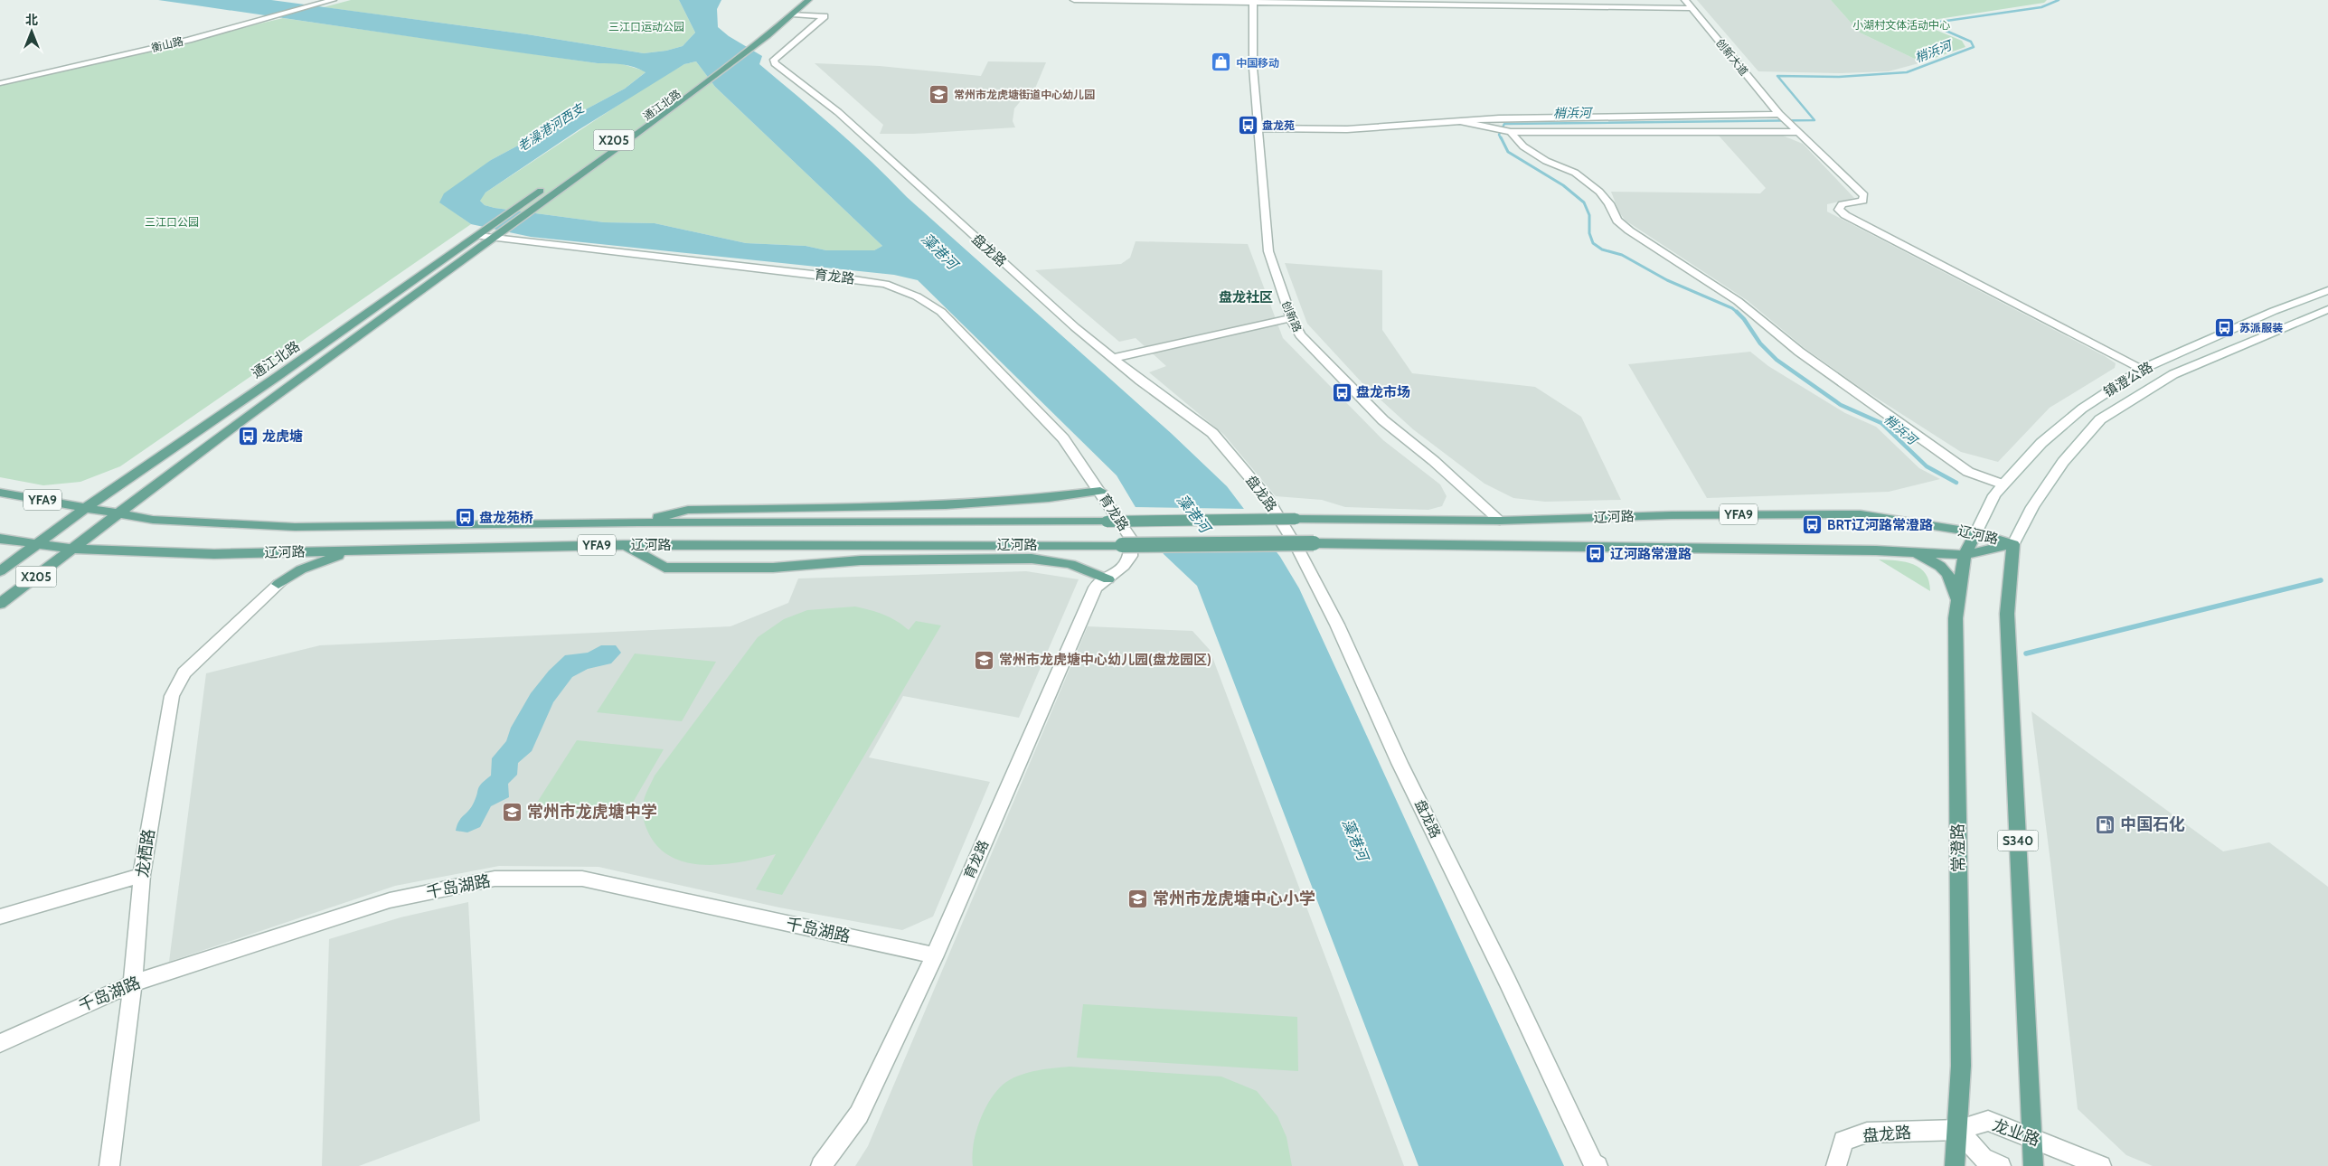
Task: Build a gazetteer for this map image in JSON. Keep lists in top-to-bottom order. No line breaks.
{"streets":{"main road":["通江北路","X205","YFA9","辽河路","S340","常澄路"],"street":["衡山路","创新大道","盘龙路","育龙路","创新路","镇澄公路","龙栖路","千岛湖路","龙业路"]},"crossings":[["创新大道","镇澄公路"],["通江北路","X205"],["通江北路","盘龙路"],["通江北路","育龙路"],["通江北路","YFA9"],["通江北路","辽河路"],["X205","YFA9"],["X205","辽河路"],["盘龙路","常澄路"],["盘龙路","龙业路"],["育龙路","千岛湖路"],["创新路","辽河路"],["镇澄公路","辽河路"],["镇澄公路","S340"],["镇澄公路","常澄路"],["YFA9","辽河路"],["辽河路","S340"],["辽河路","常澄路"],["S340","龙业路"],["常澄路","龙业路"],["龙栖路","千岛湖路"]],"districts":["盘龙社区"],"water":["梢浜河","老澡港河西支","藻港河"],"parks":["小湖村文体活动中心","三江口运动公园","三江口公园"],"places":{"shop":["中国移动"],"school or university":["常州市龙虎塘街道中心幼儿园","常州市龙虎塘中心幼儿园(盘龙园区)","常州市龙虎塘中学","常州市龙虎塘中心小学"],"bus stop":["盘龙苑","苏派服装","盘龙市场","龙虎塘","盘龙苑桥","BRT辽河路常澄路","辽河路常澄路"],"fuel station":["中国石化"]},"north":"top"}
